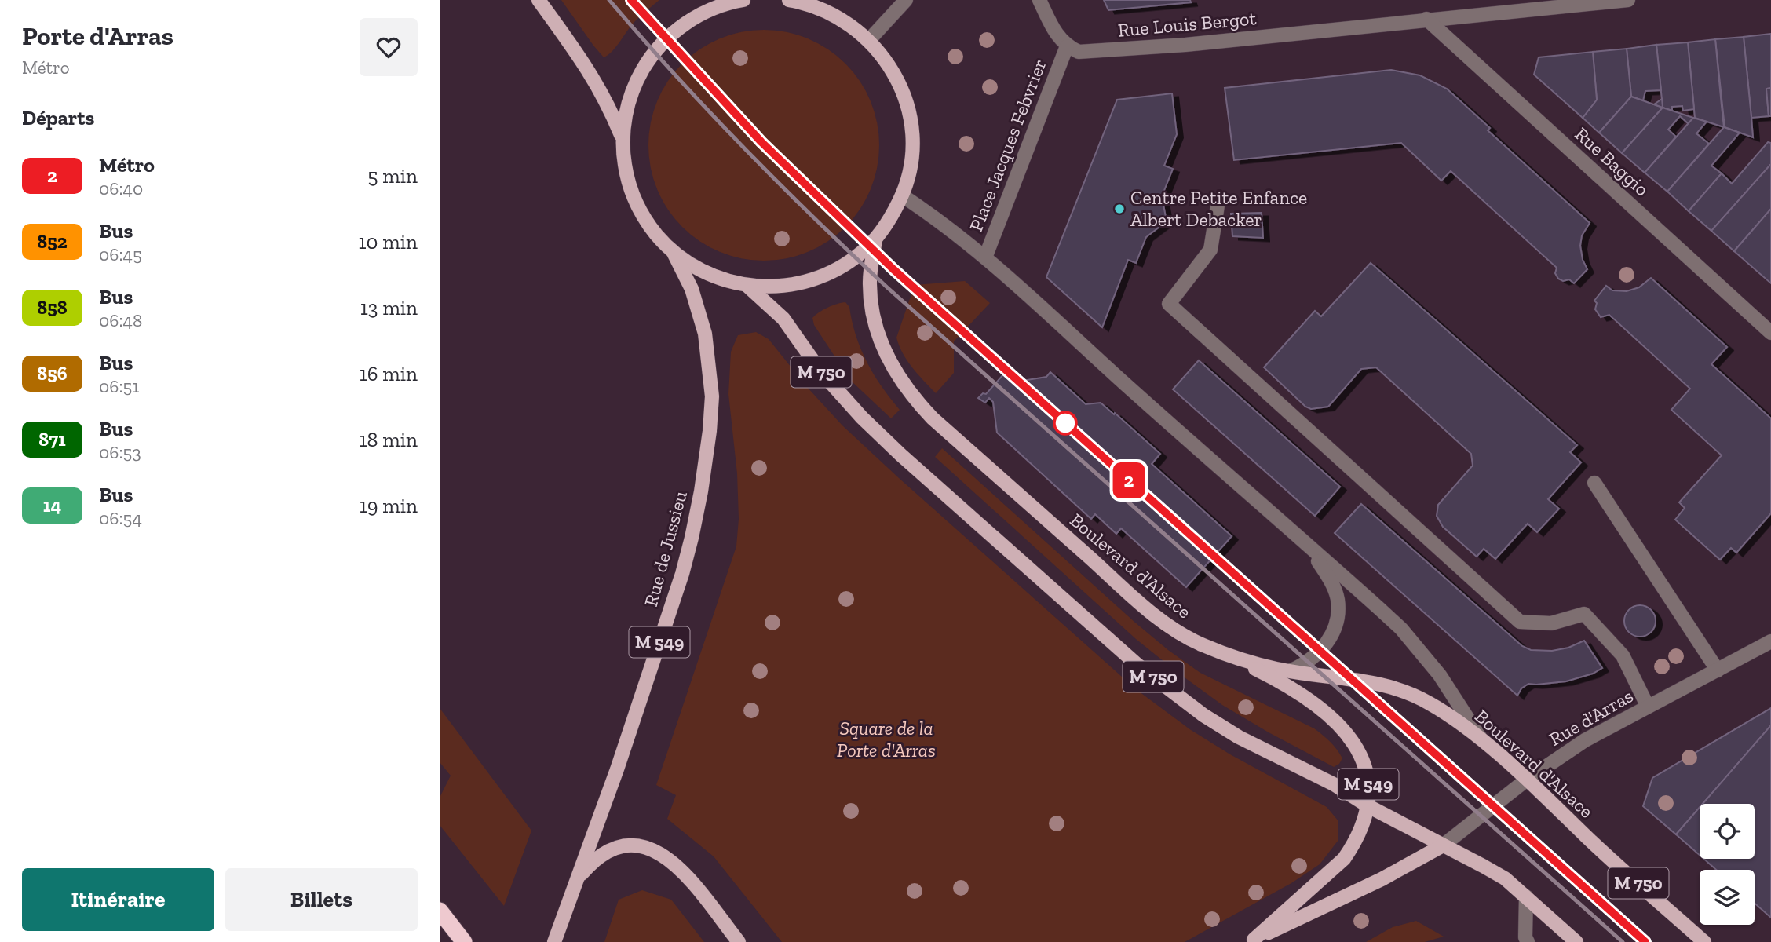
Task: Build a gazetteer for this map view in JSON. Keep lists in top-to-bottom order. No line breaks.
{"streets":{"main road":["M 750","Rue de Jussieu","Boulevard d'Alsace","M 549"],"street":["Rue Louis Bergot","Place Jacques Febvrier","Rue Baggio","Rue d'Arras"]},"crossings":[["Rue Louis Bergot","Place Jacques Febvrier"],["Rue Louis Bergot","Rue Baggio"],["M 750","M 549"],["M 750","Rue d'Arras"],["Rue de Jussieu","M 549"],["Boulevard d'Alsace","M 549"],["Boulevard d'Alsace","Rue d'Arras"],["M 549","Rue d'Arras"]],"parks":["Square de la Porte d'Arras"],"places":["Centre Petite Enfance Albert Debacker"],"lines":["metro line 2"],"page":{"heading":[["Porte d'Arras","Métro"],"Départs"],"on_map":"2","list":[{"mark":"2","name":"Métro","note":"06:40","value":"5 min"},{"mark":"852","name":"Bus","note":"06:45","value":"10 min"},{"mark":"858","name":"Bus","note":"06:48","value":"13 min"},{"mark":"856","name":"Bus","note":"06:51","value":"16 min"},{"mark":"871","name":"Bus","note":"06:53","value":"18 min"},{"mark":"14","name":"Bus","note":"06:54","value":"19 min"}],"buttons":["Itinéraire","Billets"]}}
